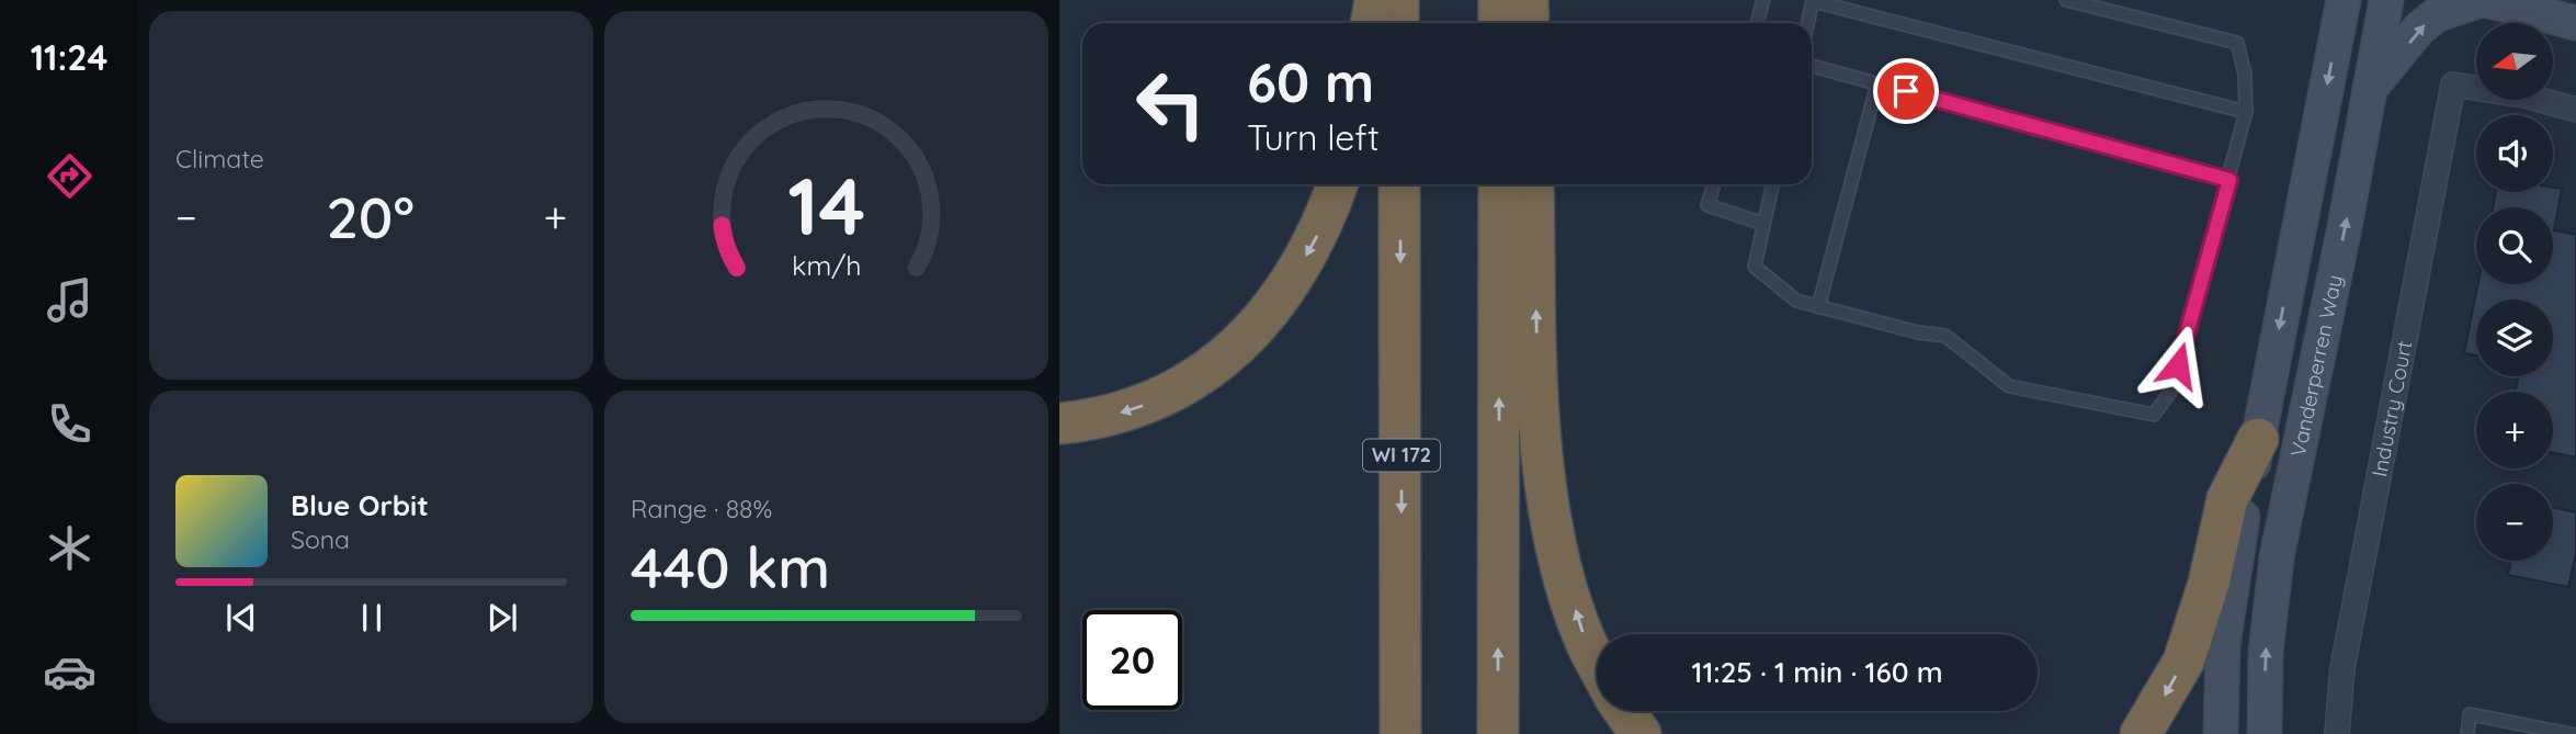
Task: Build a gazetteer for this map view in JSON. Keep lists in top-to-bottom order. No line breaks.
{"streets":{"highway":["WI 172"],"street":["Vanderperren Way","Industry Court"]},"north":"left","page":{"tabs":"11:24","tile":["Climate",["Range · 88%","440 km"]],"map_buttons":["+","−"],"turn":["60 m","Turn left"],"heat":["−","20°","+"],"song":["Blue Orbit","Sona"],"limit":"20","trip":"11:25 · 1 min · 160 m","gauge":["14","km/h"]}}
